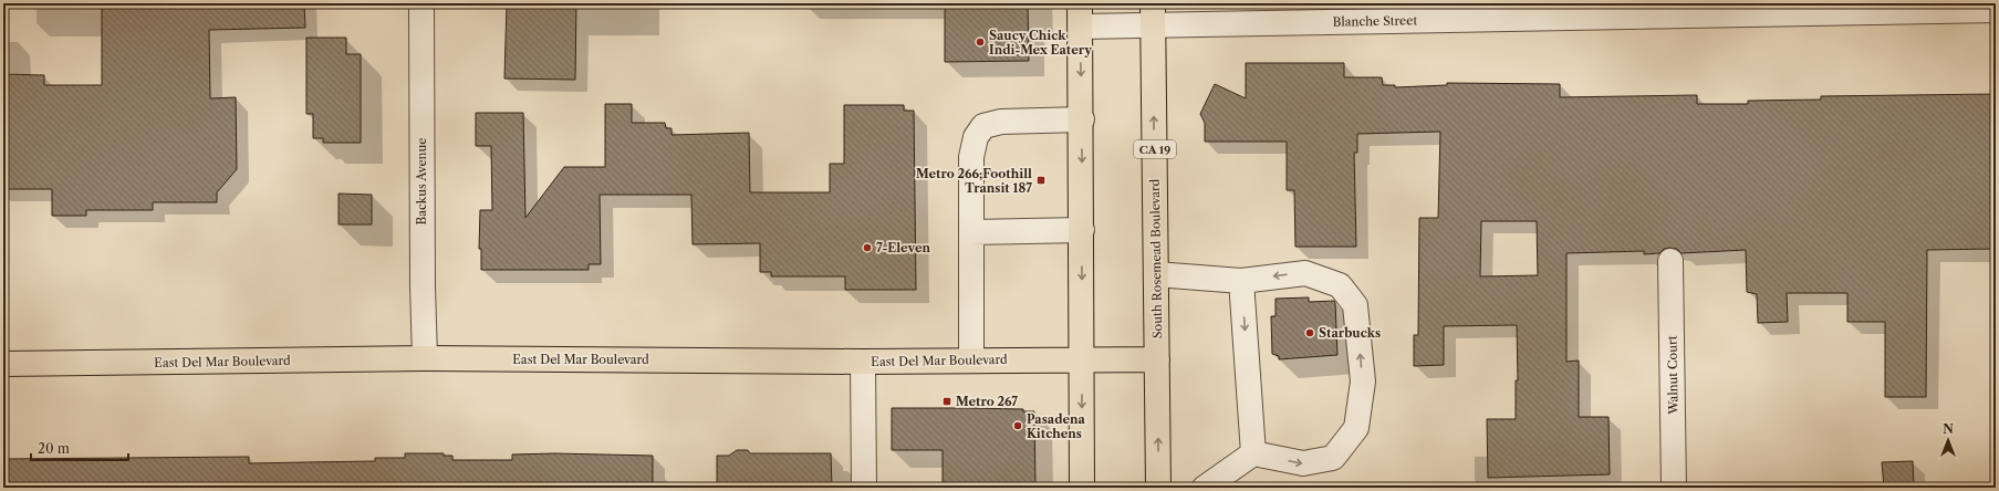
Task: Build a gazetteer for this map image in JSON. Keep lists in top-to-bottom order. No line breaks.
{"streets":{"main road":["CA 19","South Rosemead Boulevard","East Del Mar Boulevard"],"street":["Blanche Street","Backus Avenue","Walnut Court"]},"crossings":[["Blanche Street","South Rosemead Boulevard"],["Backus Avenue","East Del Mar Boulevard"],["South Rosemead Boulevard","East Del Mar Boulevard"]],"places":{"other":["Saucy Chick Indi-Mex Eatery","7-Eleven","Starbucks","Pasadena Kitchens"],"transit":["Metro 266;Foothill Transit 187","Metro 267"]},"scale_bar":"20 m","north":"top"}
